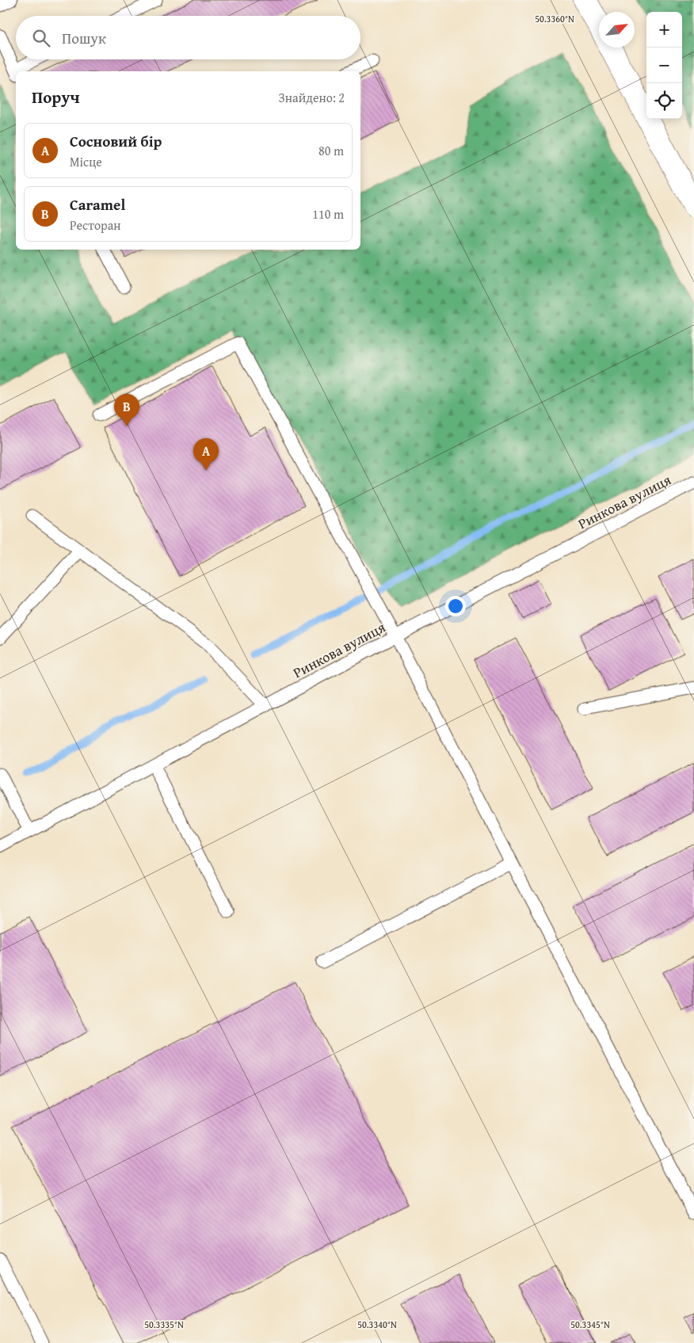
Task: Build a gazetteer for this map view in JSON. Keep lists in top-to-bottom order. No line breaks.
{"streets":{"lane":["Ринкова вулиця"]},"north":"top right","page":{"map_buttons":["+","−"],"search":"Пошук","heading":["Поруч","Знайдено: 2"],"list":[{"mark":"A","name":"Сосновий бір","note":"Місце","value":"80 m"},{"mark":"B","name":"Caramel","note":"Ресторан","value":"110 m"}],"pins":["B","A"]},"coordinates":["50.3360°N","50.3335°N","50.3340°N","50.3345°N"]}
